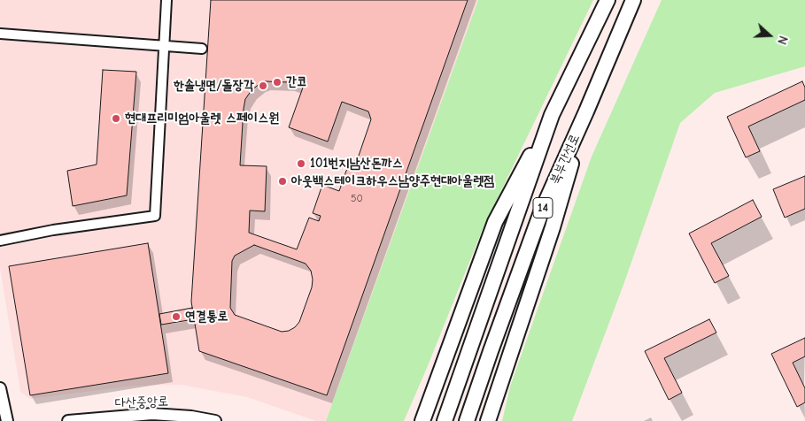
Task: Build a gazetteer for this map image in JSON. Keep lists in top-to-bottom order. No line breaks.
{"streets":{"highway":["북부간선로","14"],"street":["다산중앙로"]},"places":["간코","한솔냉면/돌장각","현대프리미엄아울렛 스페이스원","101번지남산돈까스","아웃백스테이크하우스남양주현대아울렛점","연결통로"],"house_numbers":["50"],"north":"right"}
